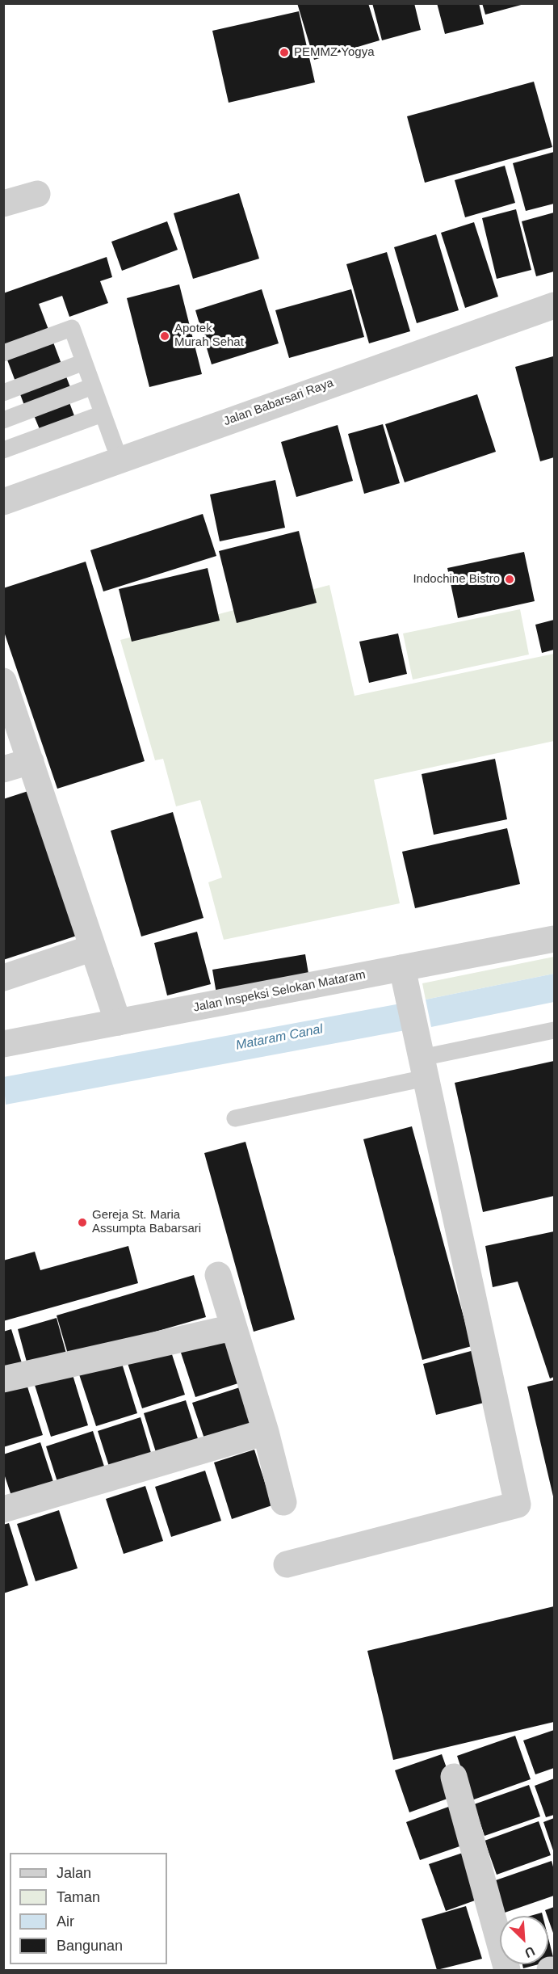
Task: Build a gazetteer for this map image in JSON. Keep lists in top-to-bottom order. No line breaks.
{"streets":{"street":["Jalan Babarsari Raya","Jalan Inspeksi Selokan Mataram"]},"water":["Mataram Canal"],"places":["PEMMZ Yogya","Apotek Murah Sehat","Indochine Bistro","Gereja St. Maria Assumpta Babarsari"],"legend":["Jalan","Taman","Air","Bangunan"],"north":"bottom right"}
